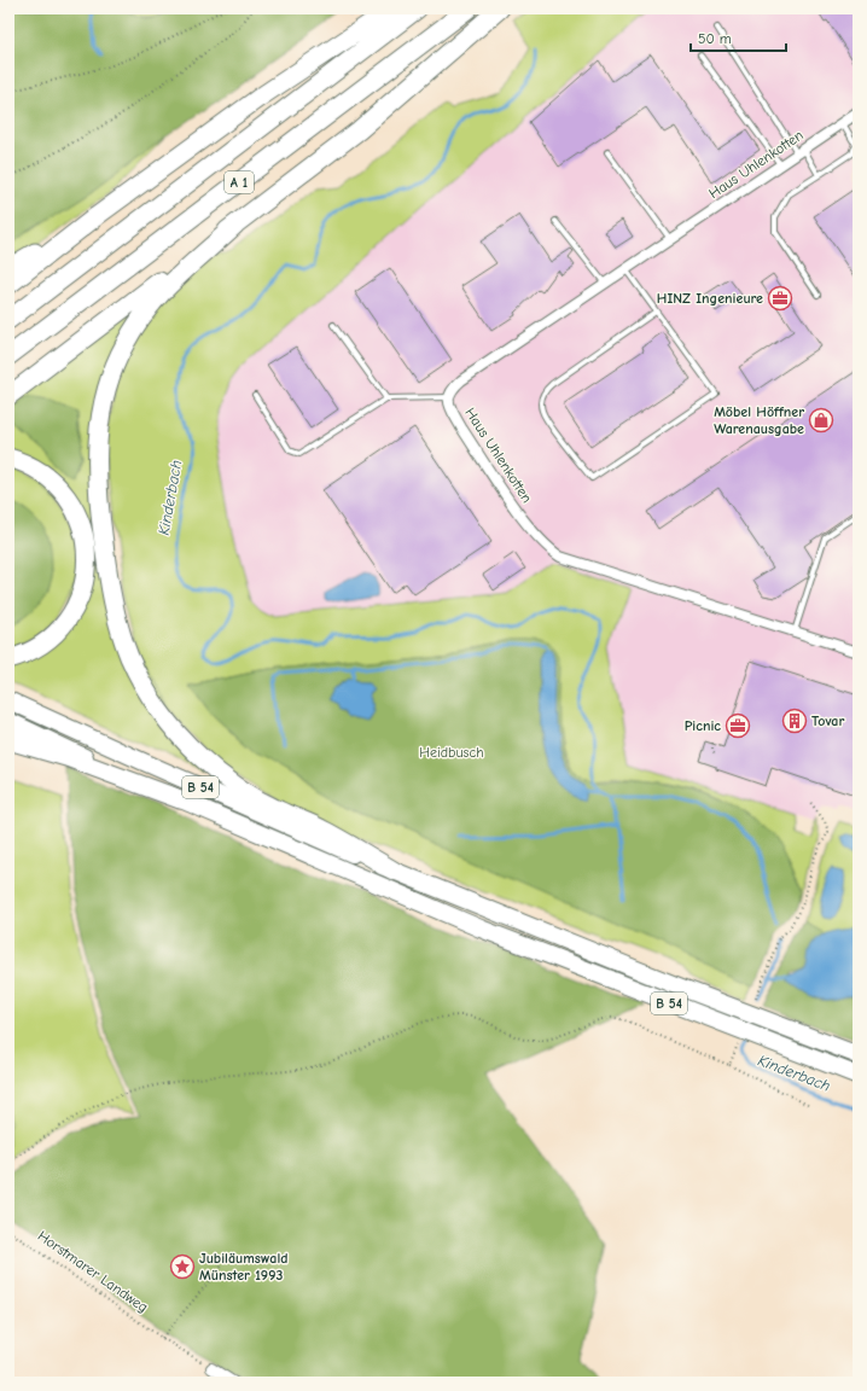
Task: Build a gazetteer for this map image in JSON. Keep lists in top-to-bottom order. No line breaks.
{"streets":{"highway":["A 1","B 54"],"street":["Haus Uhlenkotten"],"path":["Horstmarer Landweg"]},"water":["Kinderbach"],"parks":["Heidbusch"],"places":{"office":["HINZ Ingenieure","Picnic"],"shop":["Möbel Höffner Warenausgabe"],"building":["Tovar"],"place":["Jubiläumswald Münster 1993"]},"scale_bar":"50 m"}
